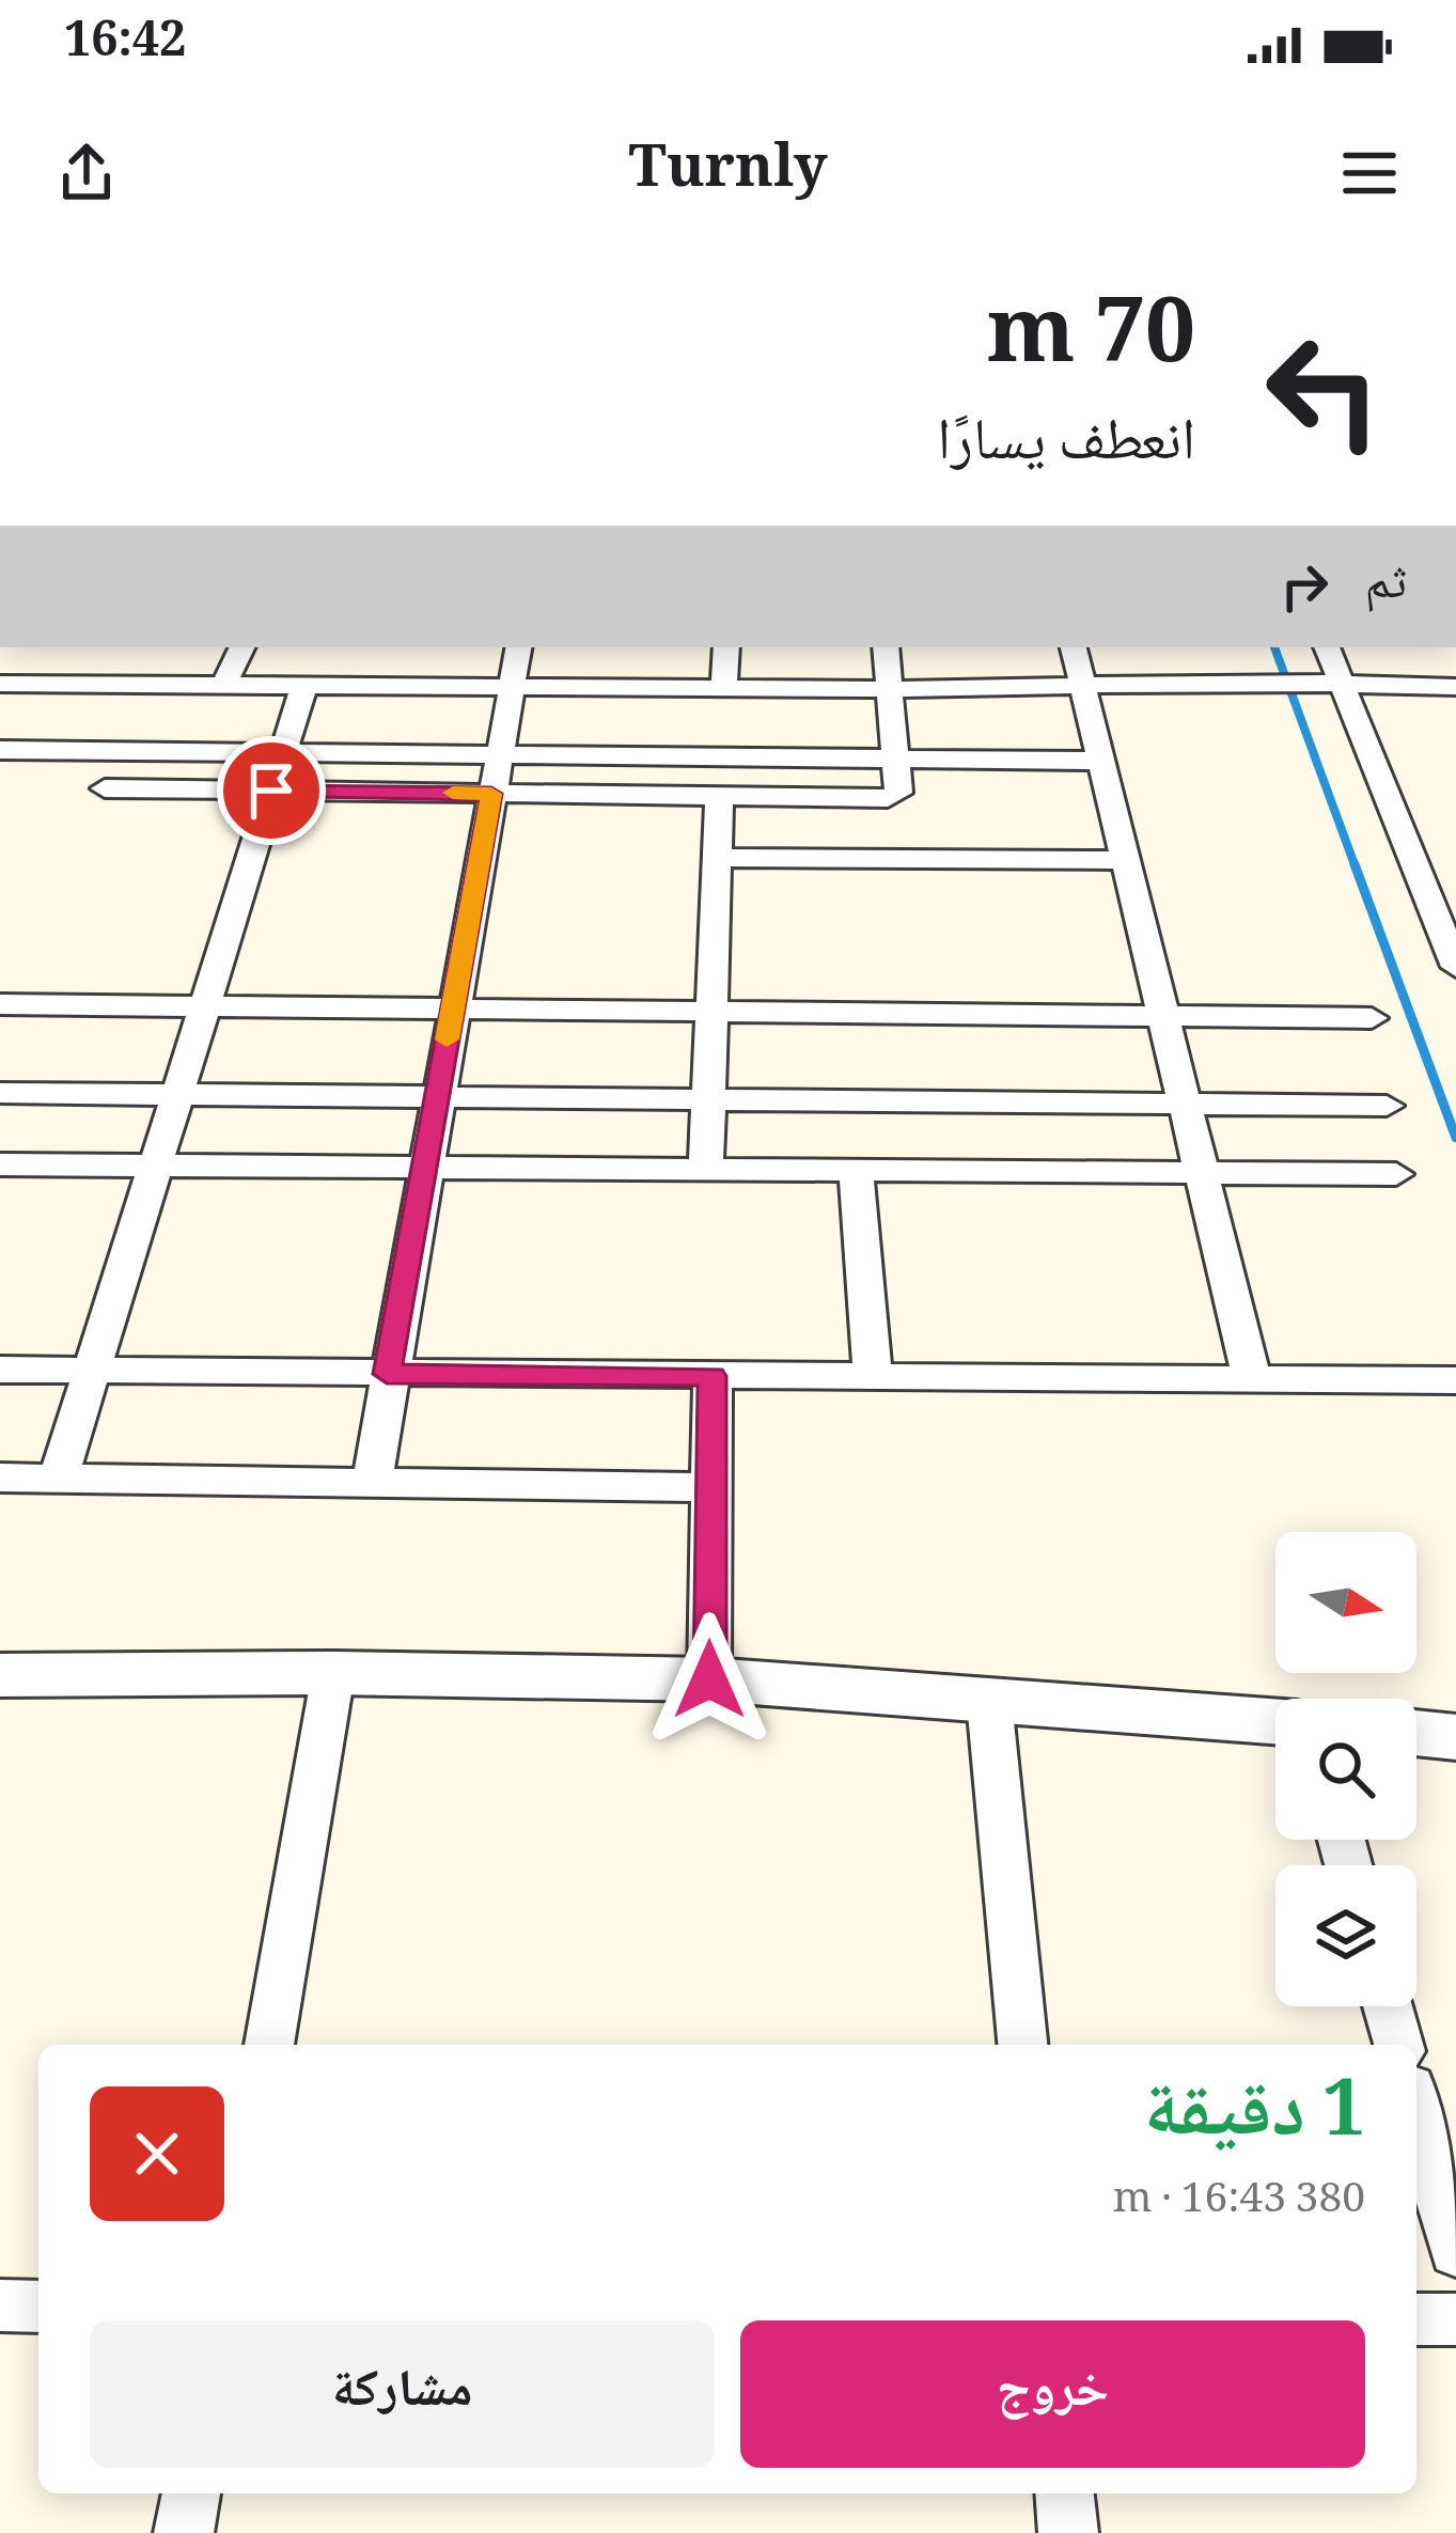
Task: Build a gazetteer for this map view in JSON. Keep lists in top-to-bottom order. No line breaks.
{"north":"right","page":{"status":"16:42","header":"Turnly","turn":["70 m","انعطف يسارًا"],"then":"ثم","heading":["1 دقيقة","380 m · 16:43"],"buttons":["خروج","مشاركة"]}}
